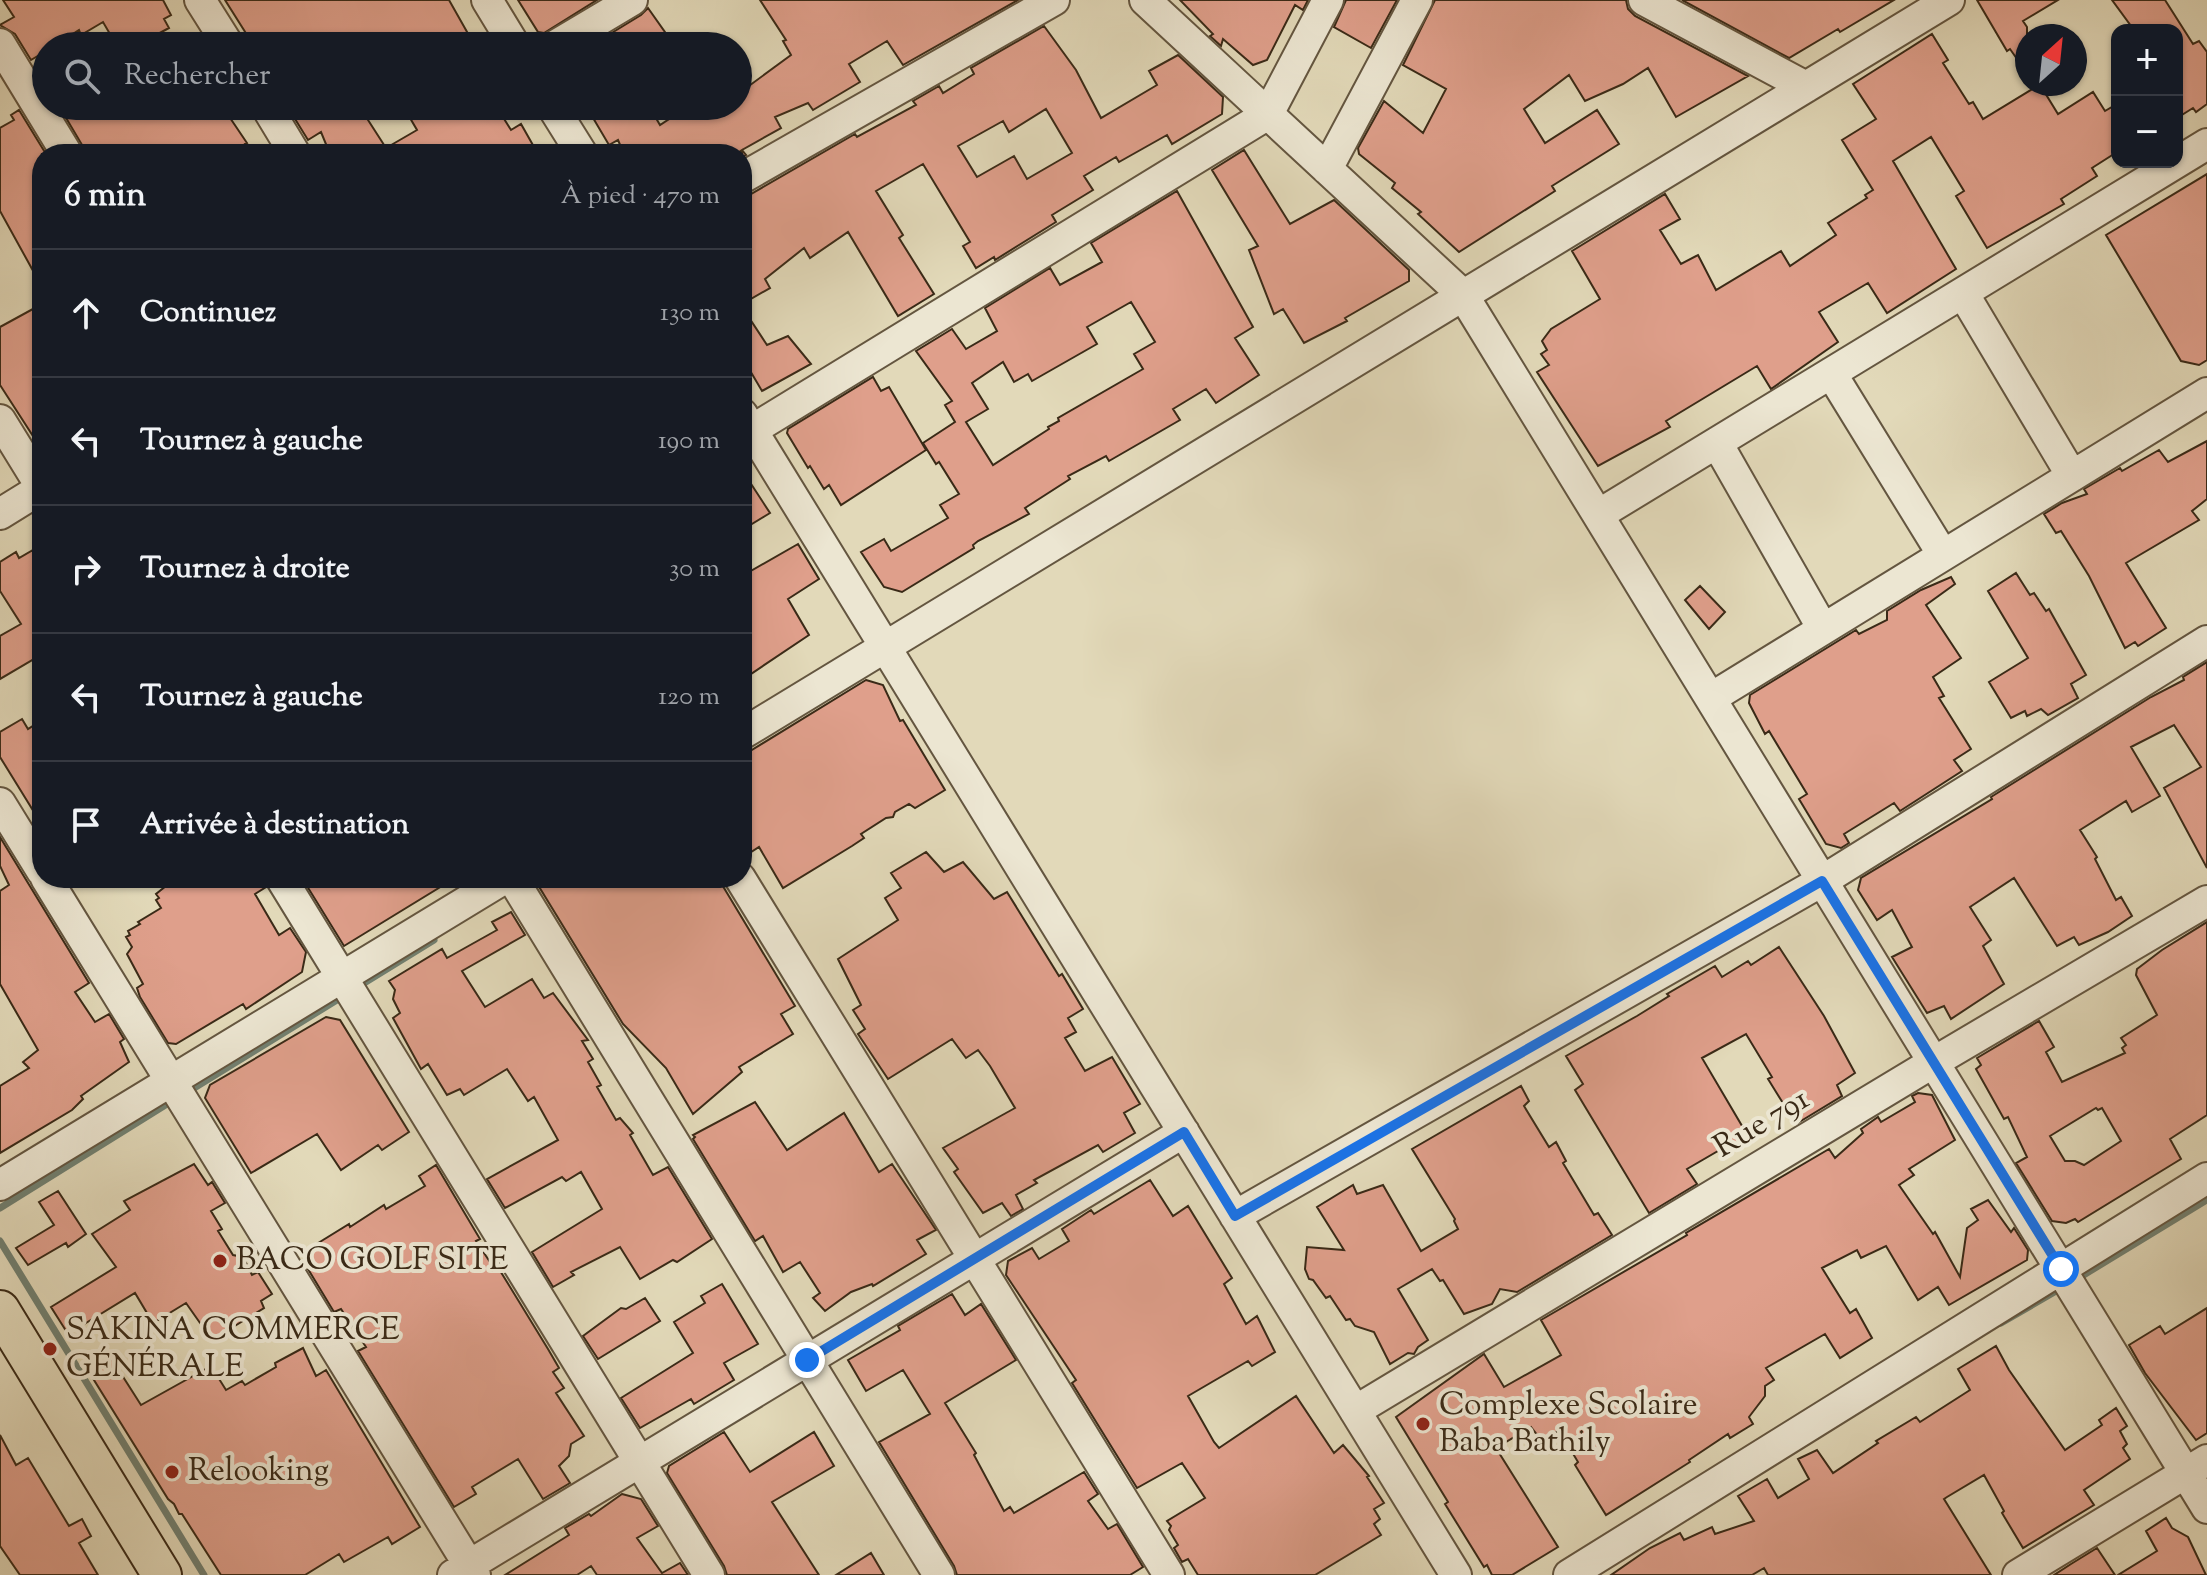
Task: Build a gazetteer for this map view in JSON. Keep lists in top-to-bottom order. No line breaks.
{"streets":{"street":["Rue 791"]},"places":["BACO GOLF SITE","SAKINA COMMERCE GÉNÉRALE","Complexe Scolaire Baba Bathily","Relooking"],"north":"top right","page":{"map_buttons":["+","−"],"search":"Rechercher","heading":["6 min","À pied · 470 m"],"list":[["Continuez","130 m"],["Tournez à gauche","190 m"],["Tournez à droite","30 m"],["Tournez à gauche","120 m"],"Arrivée à destination"]}}
